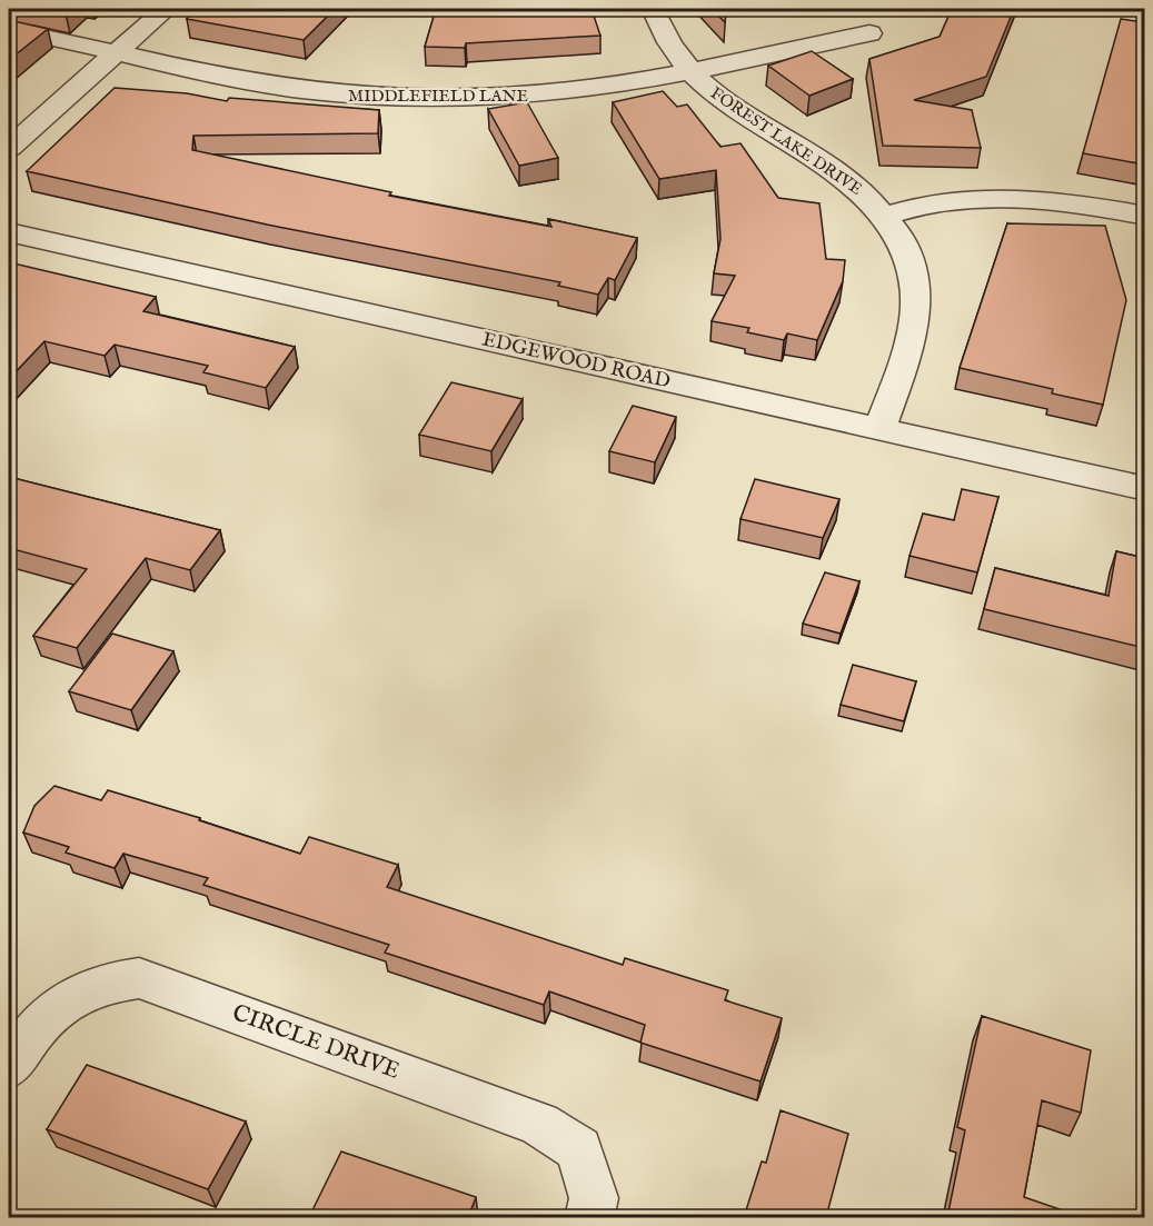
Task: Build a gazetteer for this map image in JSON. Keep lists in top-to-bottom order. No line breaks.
{"streets":{"street":["MIDDLEFIELD LANE","FOREST LAKE DRIVE","EDGEWOOD ROAD","CIRCLE DRIVE"]},"crossings":[["MIDDLEFIELD LANE","FOREST LAKE DRIVE"],["FOREST LAKE DRIVE","EDGEWOOD ROAD"]]}
